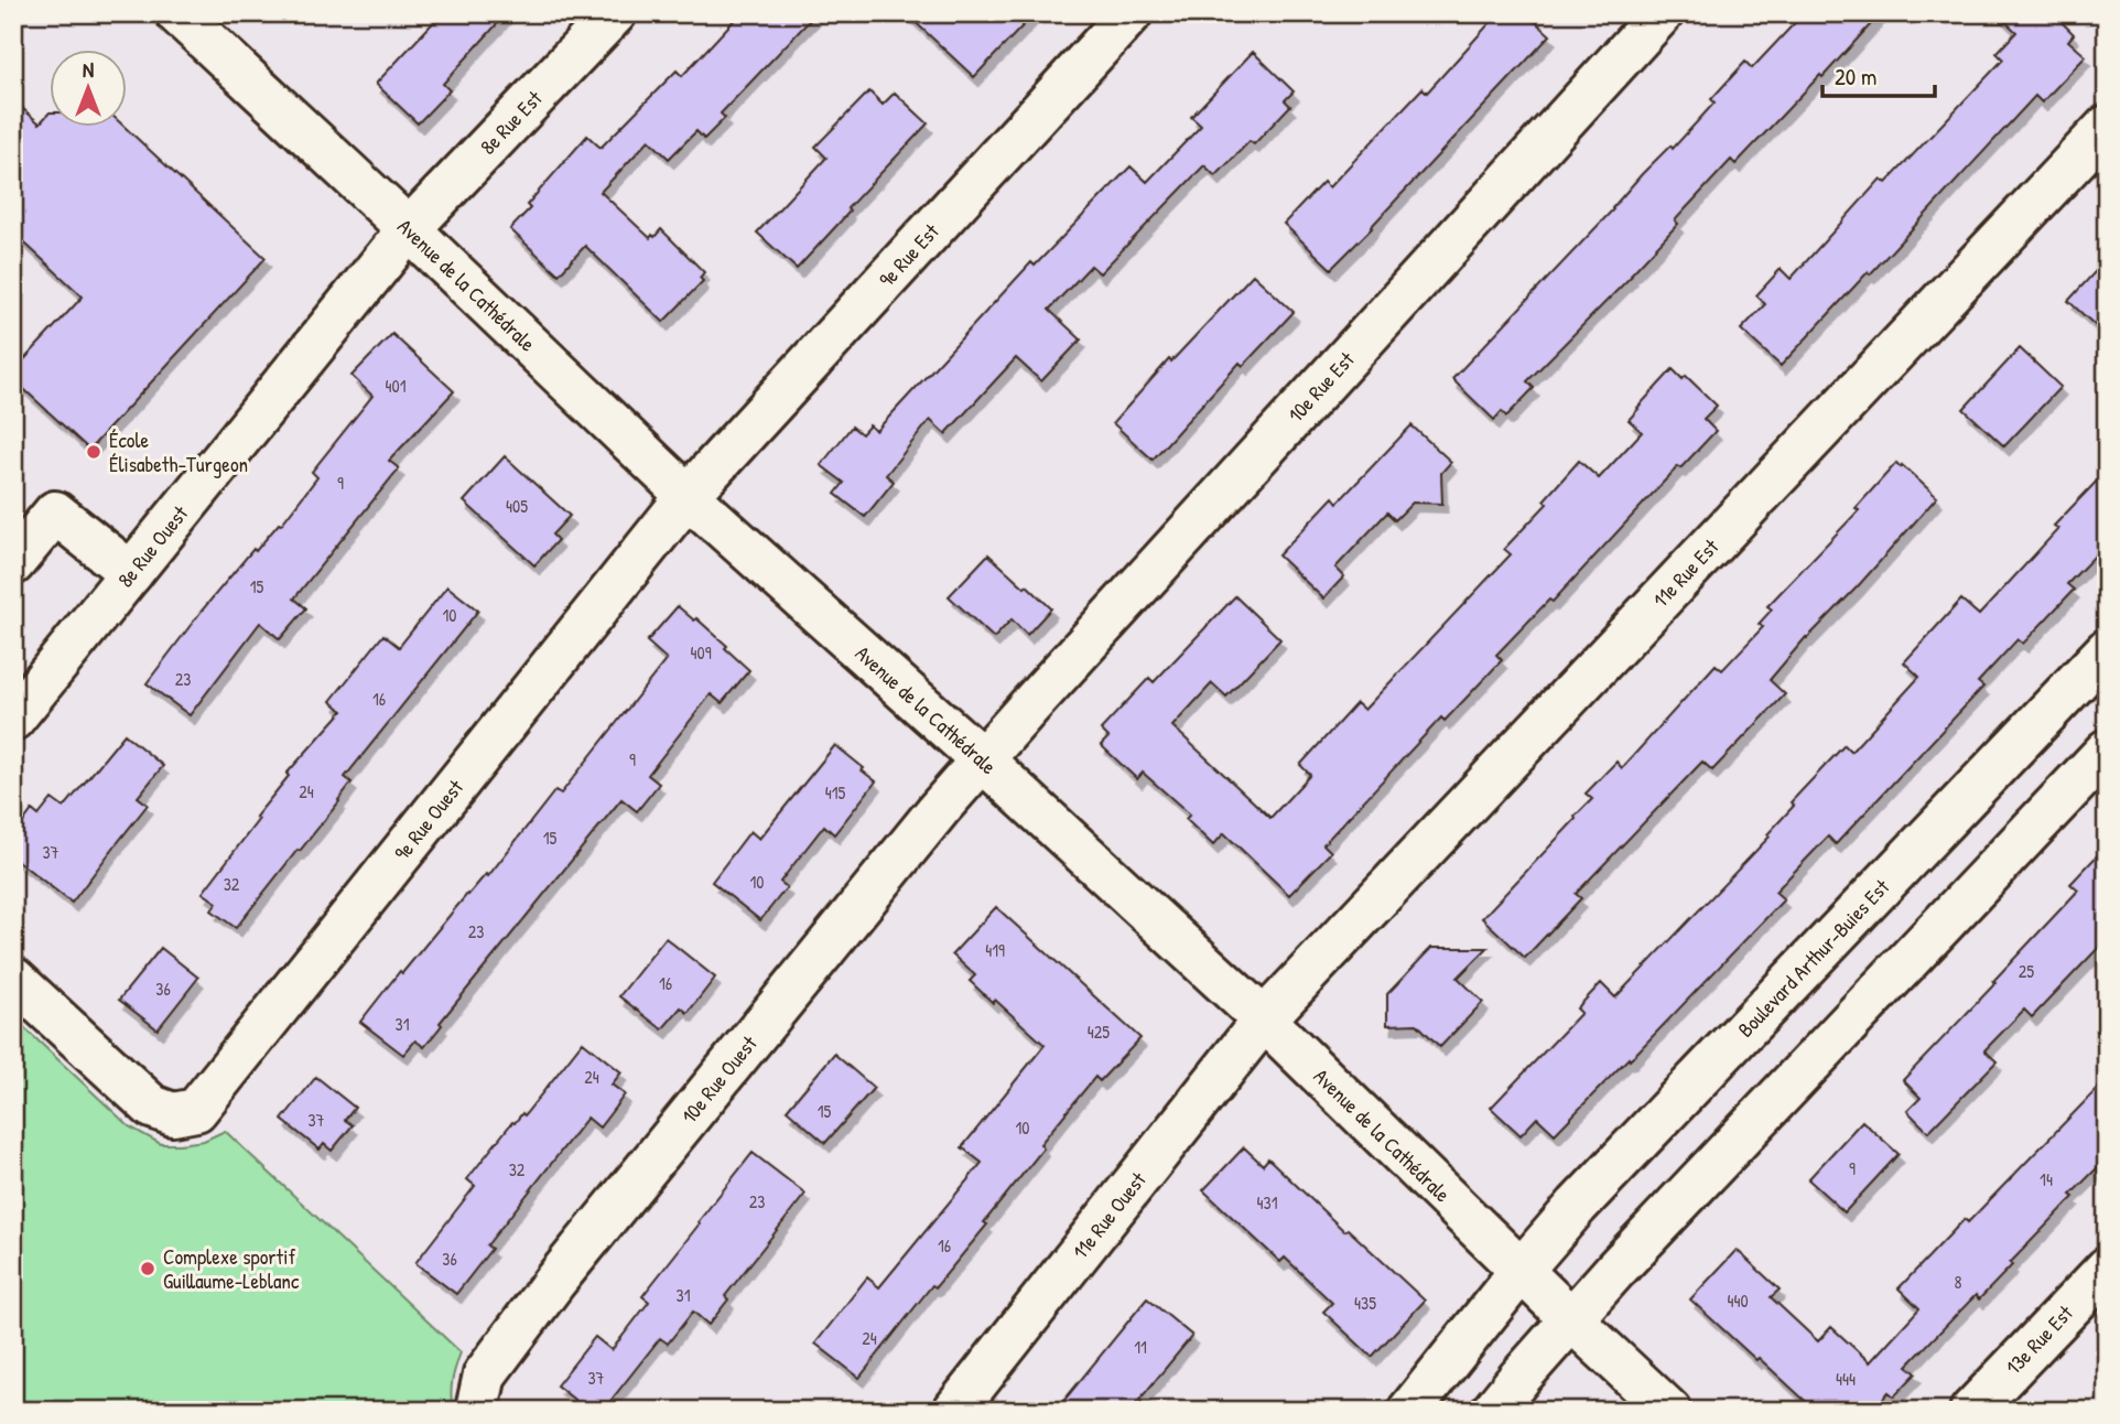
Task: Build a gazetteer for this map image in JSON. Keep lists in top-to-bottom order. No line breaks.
{"streets":{"street":["8e Rue Est","9e Rue Est","Avenue de la Cathédrale","10e Rue Est","8e Rue Ouest","11e Rue Est","9e Rue Ouest","Boulevard Arthur-Buies Est","10e Rue Ouest","11e Rue Ouest","13e Rue Est"]},"crossings":[["8e Rue Est","Avenue de la Cathédrale"],["8e Rue Est","8e Rue Ouest"],["9e Rue Est","Avenue de la Cathédrale"],["9e Rue Est","9e Rue Ouest"],["Avenue de la Cathédrale","10e Rue Est"],["Avenue de la Cathédrale","8e Rue Ouest"],["Avenue de la Cathédrale","11e Rue Est"],["Avenue de la Cathédrale","9e Rue Ouest"],["Avenue de la Cathédrale","Boulevard Arthur-Buies Est"],["Avenue de la Cathédrale","10e Rue Ouest"],["Avenue de la Cathédrale","11e Rue Ouest"],["10e Rue Est","10e Rue Ouest"],["11e Rue Est","11e Rue Ouest"]],"places":["École Élisabeth-Turgeon","Complexe sportif Guillaume-Leblanc"],"house_numbers":["401","9","405","15","10","409","23","16","9","24","415","15","37","10","32","23","419","25","16","36","31","425","24","15","37","10","9","32","14","23","431","16","36","8","31","440","435","24","11","37","444"],"scale_bar":"20 m","north":"top"}
